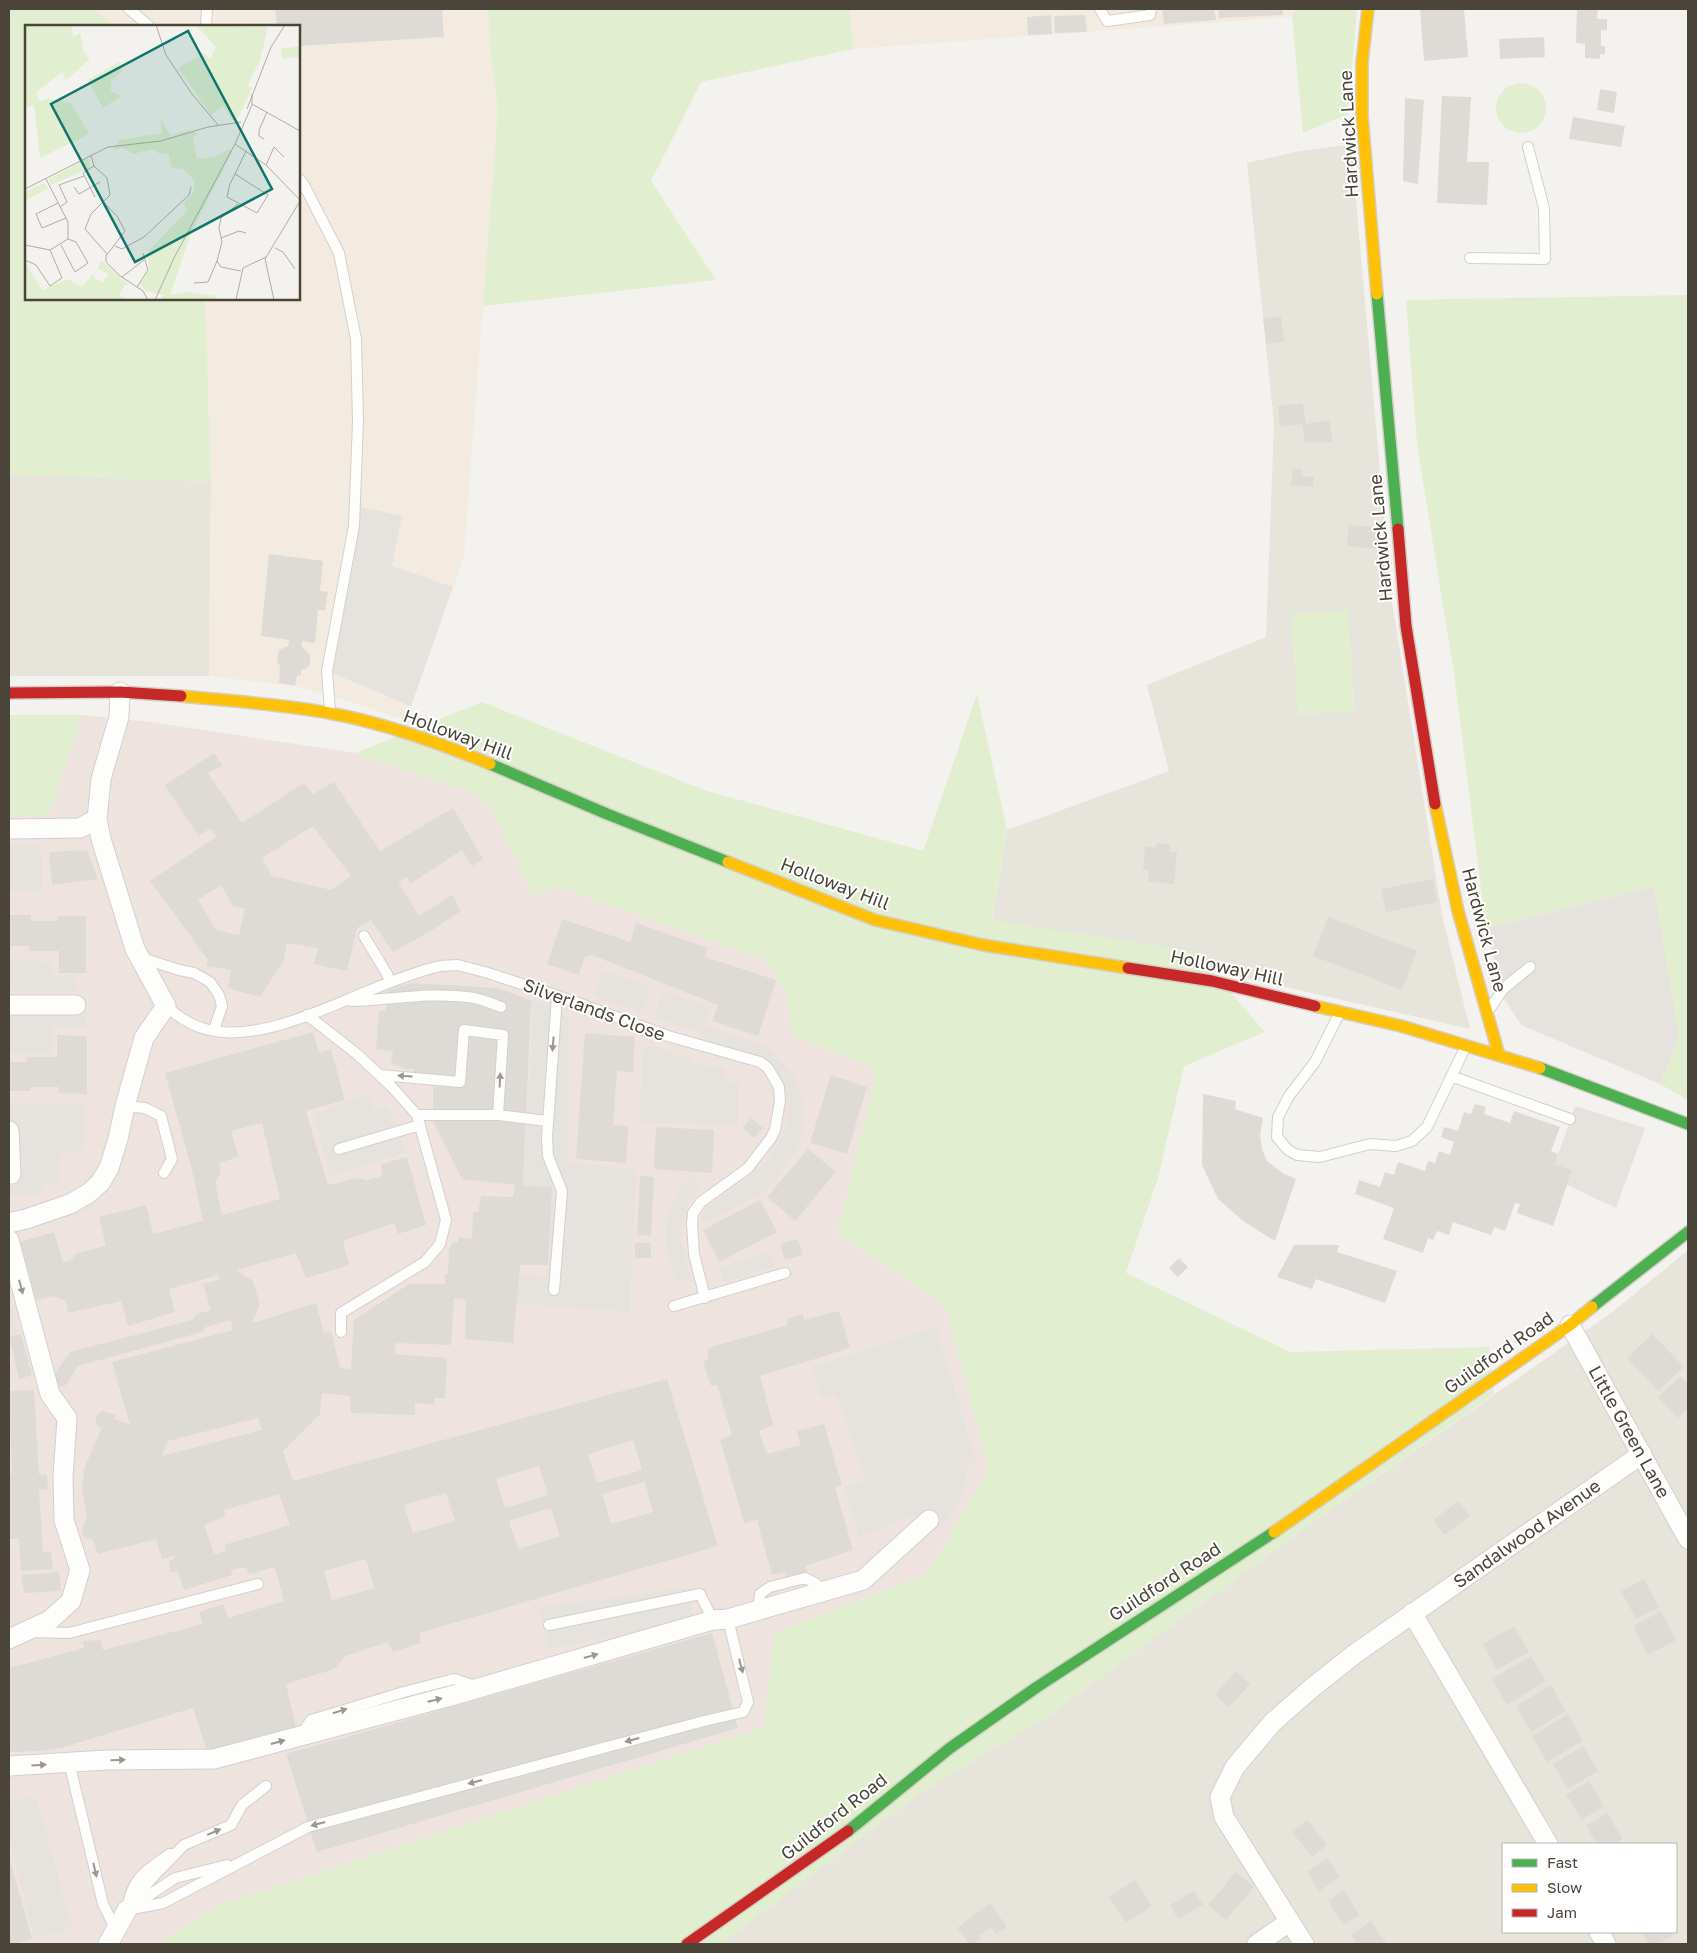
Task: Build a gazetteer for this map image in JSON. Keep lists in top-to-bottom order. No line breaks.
{"streets":{"main road":["Hardwick Lane","Holloway Hill","Guildford Road"],"street":["Little Green Lane","Sandalwood Avenue"],"lane":["Silverlands Close"]},"crossings":[["Hardwick Lane","Holloway Hill"],["Guildford Road","Little Green Lane"],["Little Green Lane","Sandalwood Avenue"]],"legend":["Fast","Slow","Jam"]}
